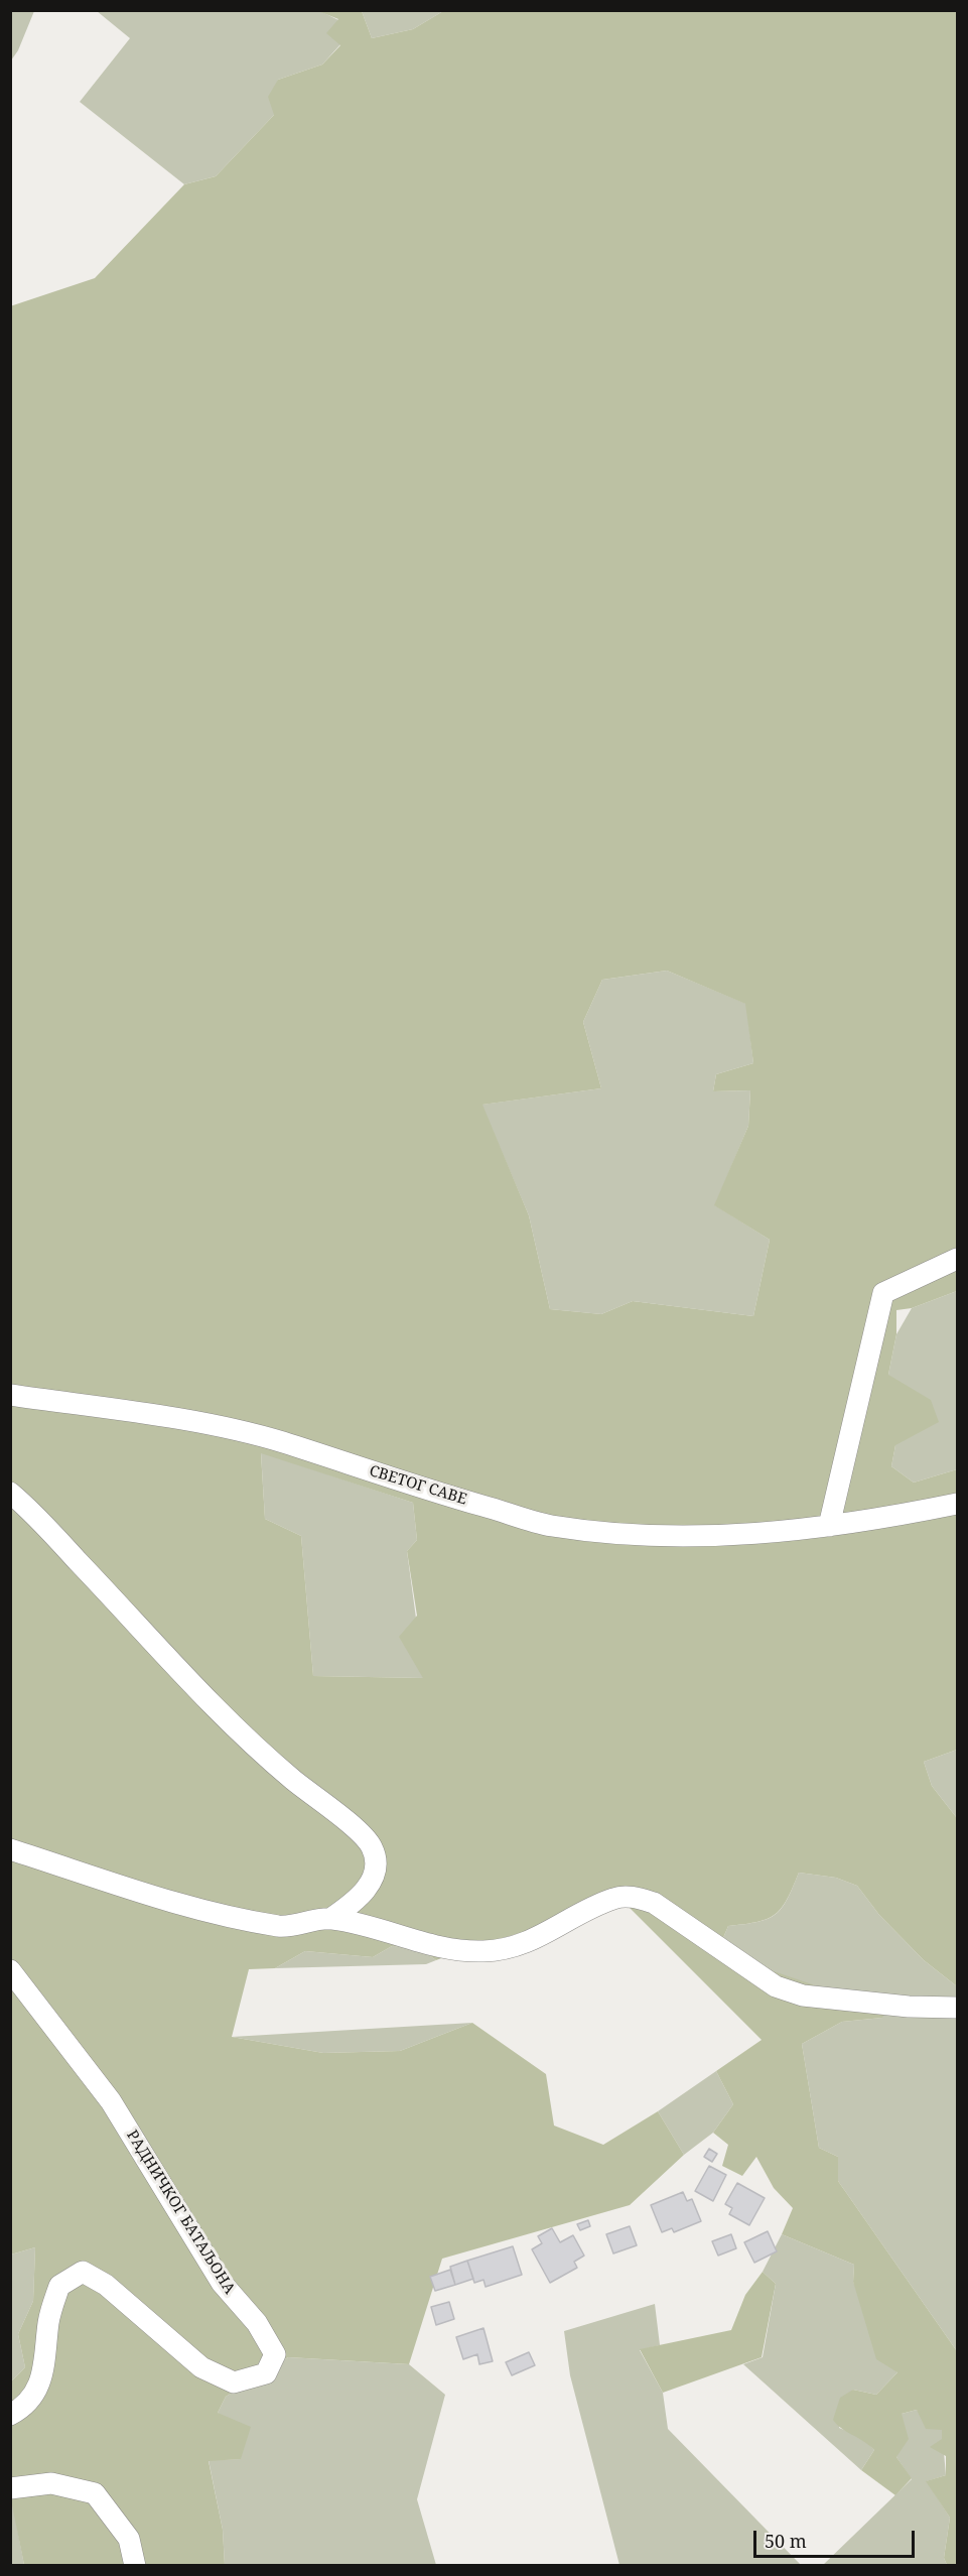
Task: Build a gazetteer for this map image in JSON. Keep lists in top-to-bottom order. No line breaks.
{"streets":{"street":["СВЕТОГ САВЕ","РАДНИЧКОГ БАТАЉОНА"]},"scale_bar":"50 m"}
